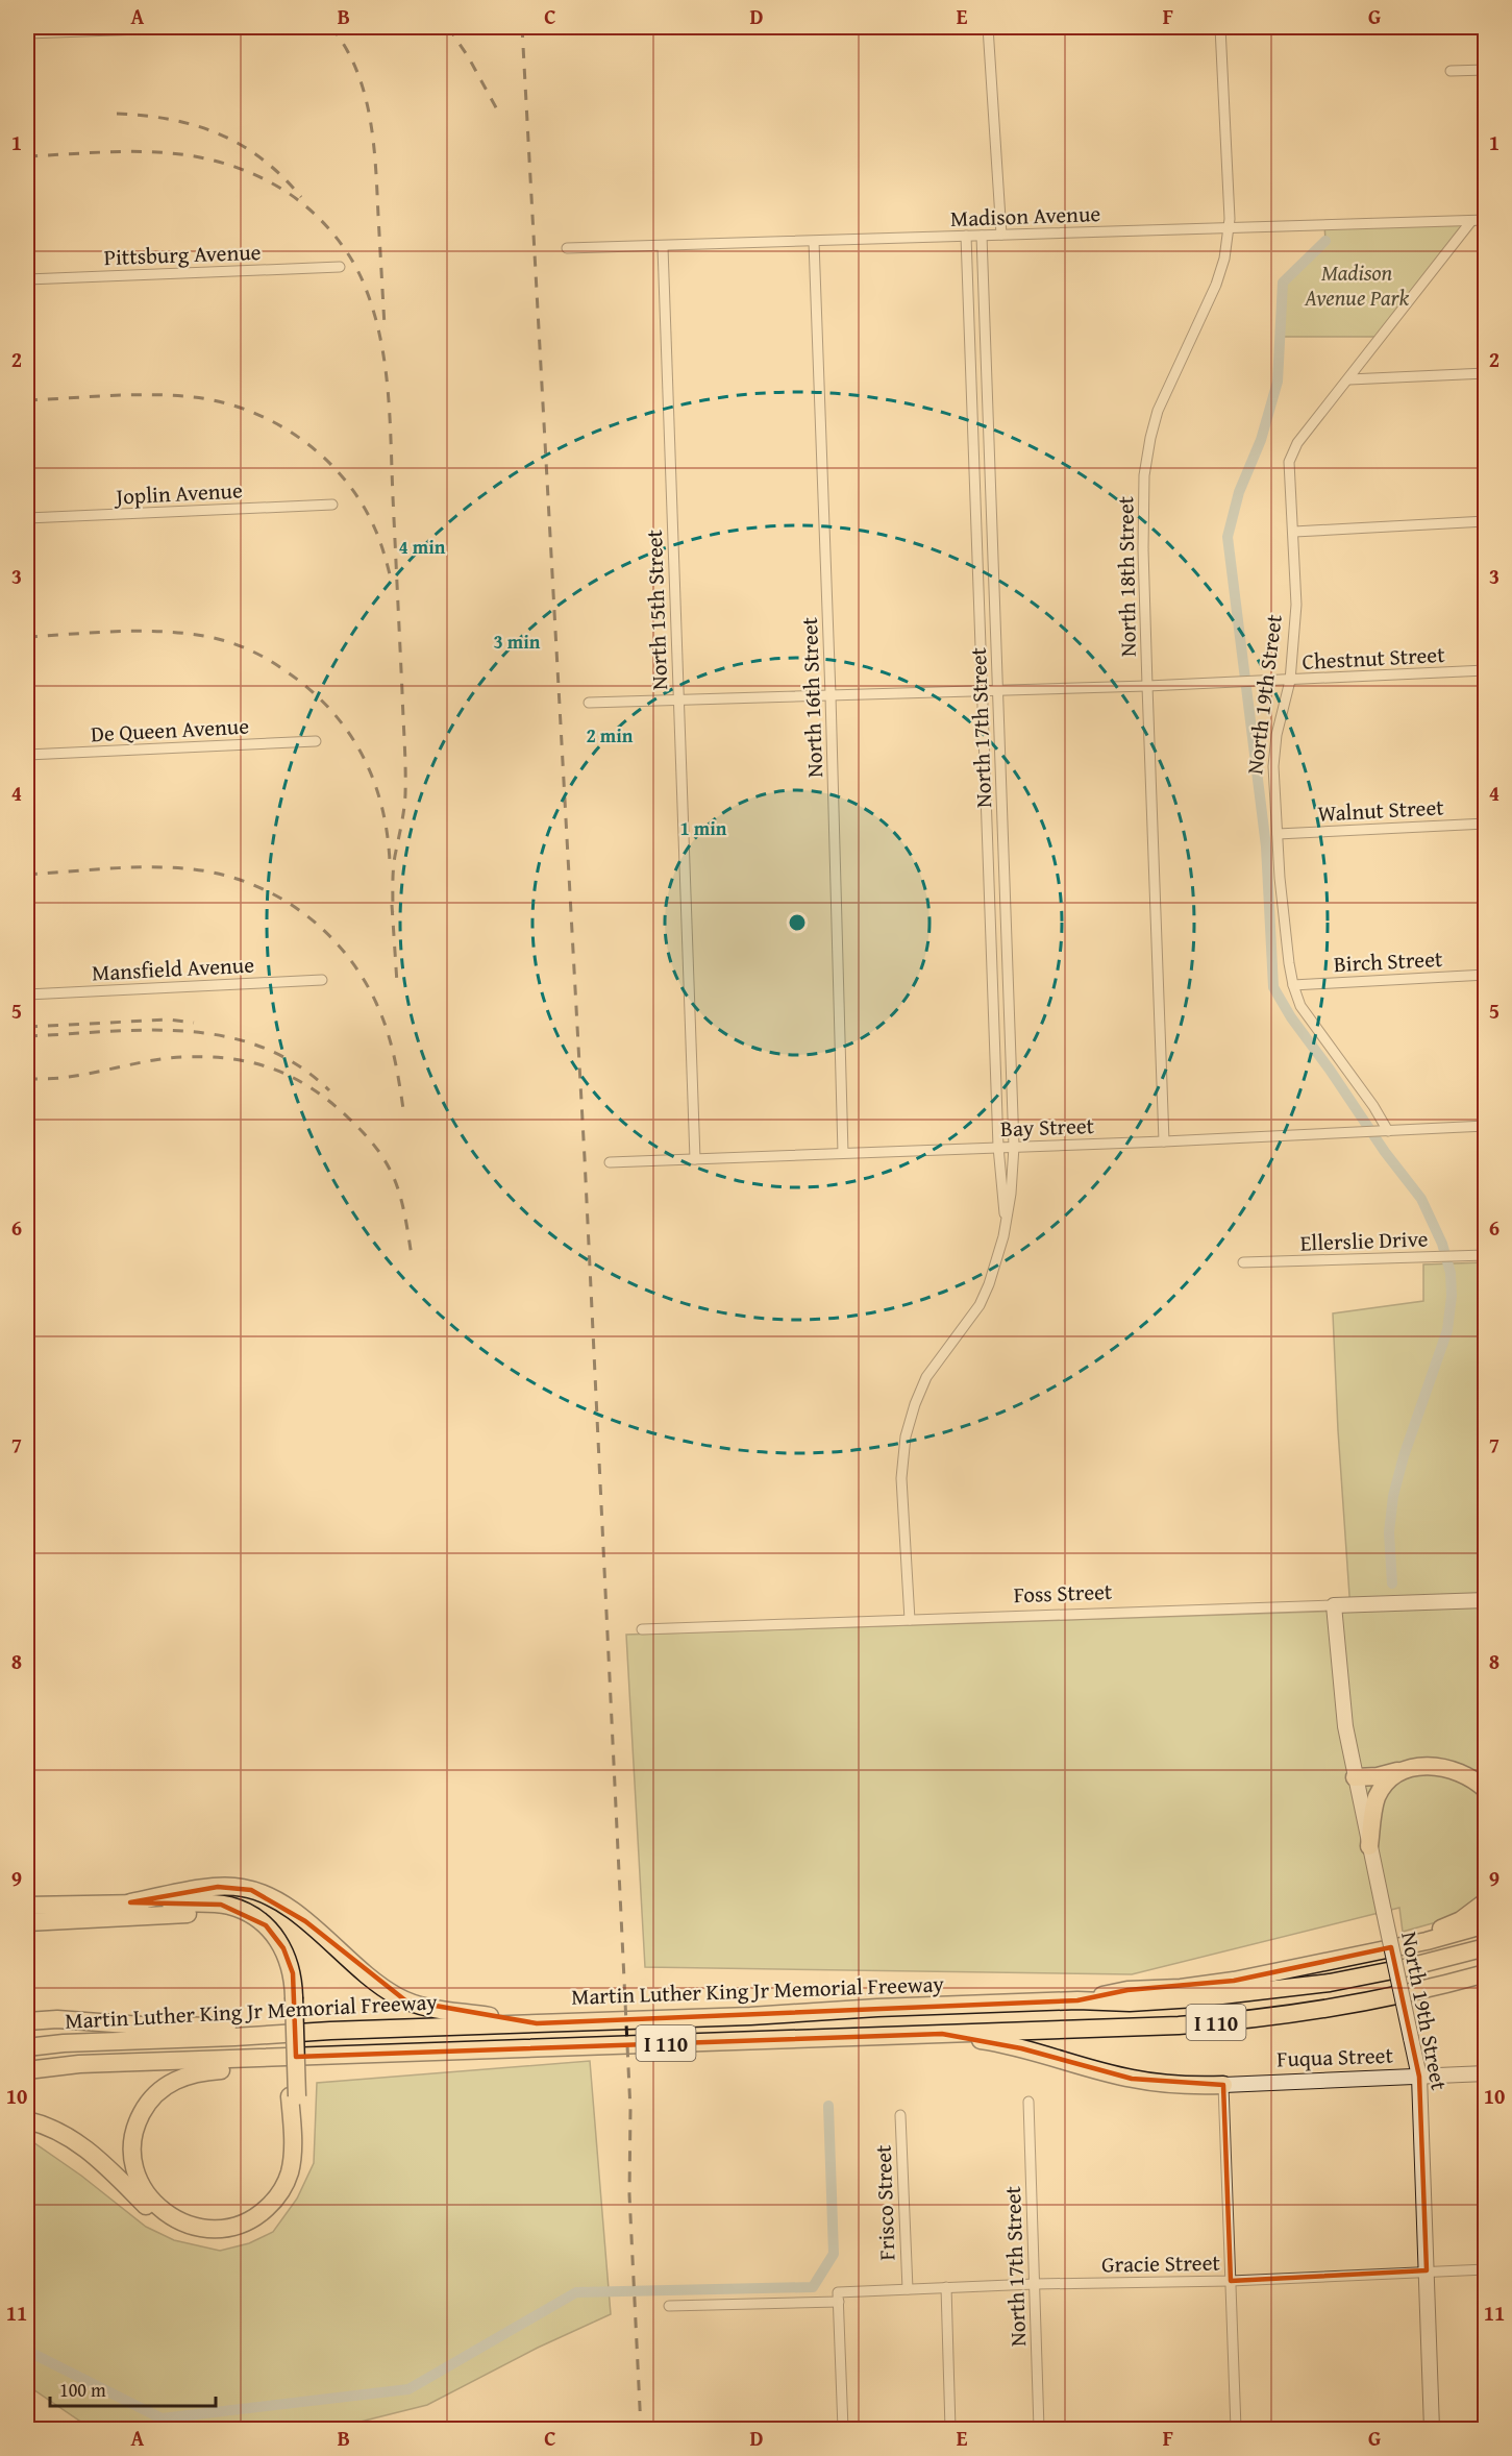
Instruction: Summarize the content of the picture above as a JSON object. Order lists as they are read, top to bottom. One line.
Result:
{"streets":{"highway":["Martin Luther King Jr Memorial Freeway","I 110"],"street":["Madison Avenue","Pittsburg Avenue","Joplin Avenue","North 18th Street","North 15th Street","Chestnut Street","North 19th Street","North 16th Street","North 17th Street","De Queen Avenue","Walnut Street","Birch Street","Mansfield Avenue","Bay Street","Ellerslie Drive","Foss Street","Fuqua Street","Frisco Street","Gracie Street"]},"crossings":[["Madison Avenue","North 18th Street"],["Madison Avenue","North 15th Street"],["Madison Avenue","North 19th Street"],["Madison Avenue","North 16th Street"],["Madison Avenue","North 17th Street"],["North 18th Street","Chestnut Street"],["North 18th Street","Bay Street"],["North 15th Street","Chestnut Street"],["North 15th Street","Bay Street"],["Chestnut Street","North 19th Street"],["Chestnut Street","North 16th Street"],["Chestnut Street","North 17th Street"],["North 19th Street","Walnut Street"],["North 19th Street","Birch Street"],["North 19th Street","Bay Street"],["North 19th Street","Foss Street"],["North 19th Street","Fuqua Street"],["North 19th Street","Gracie Street"],["North 16th Street","Bay Street"],["North 17th Street","Bay Street"],["North 17th Street","Foss Street"],["North 17th Street","Gracie Street"],["Frisco Street","Gracie Street"]],"parks":["Madison Avenue Park"],"scale_bar":"100 m","grid":{"columns":["A","B","C","D","E","F","G"],"rows":["1","2","3","4","5","6","7","8","9","10","11"]},"rings":["4 min","3 min","2 min","1 min"]}
